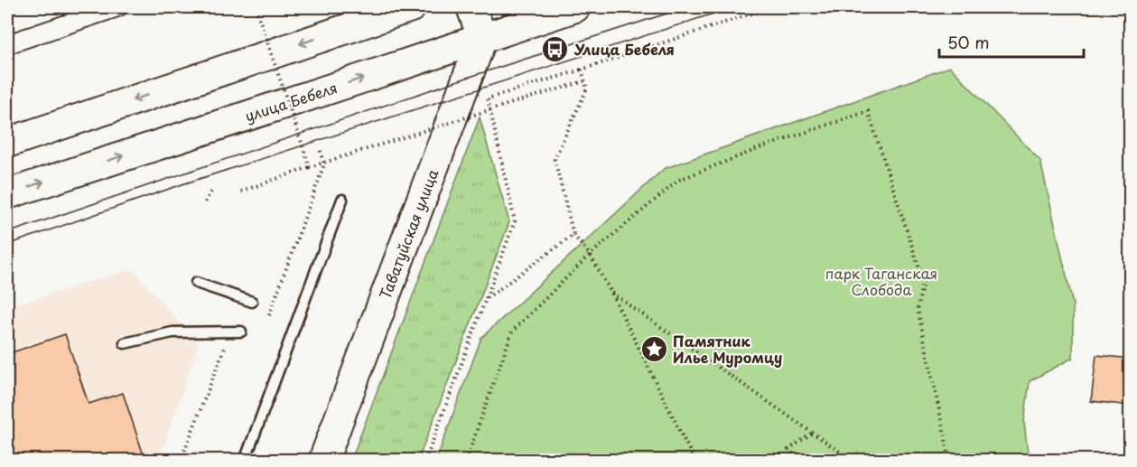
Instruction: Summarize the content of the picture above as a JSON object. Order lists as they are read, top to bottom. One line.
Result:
{"streets":{"main road":["улица Бебеля","Таватуйская улица"]},"crossings":[["улица Бебеля","Таватуйская улица"]],"parks":["парк Таганская Слобода"],"places":{"bus stop":["Улица Бебеля"],"place":["Памятник Илье Муромцу"]},"scale_bar":"50 m"}
